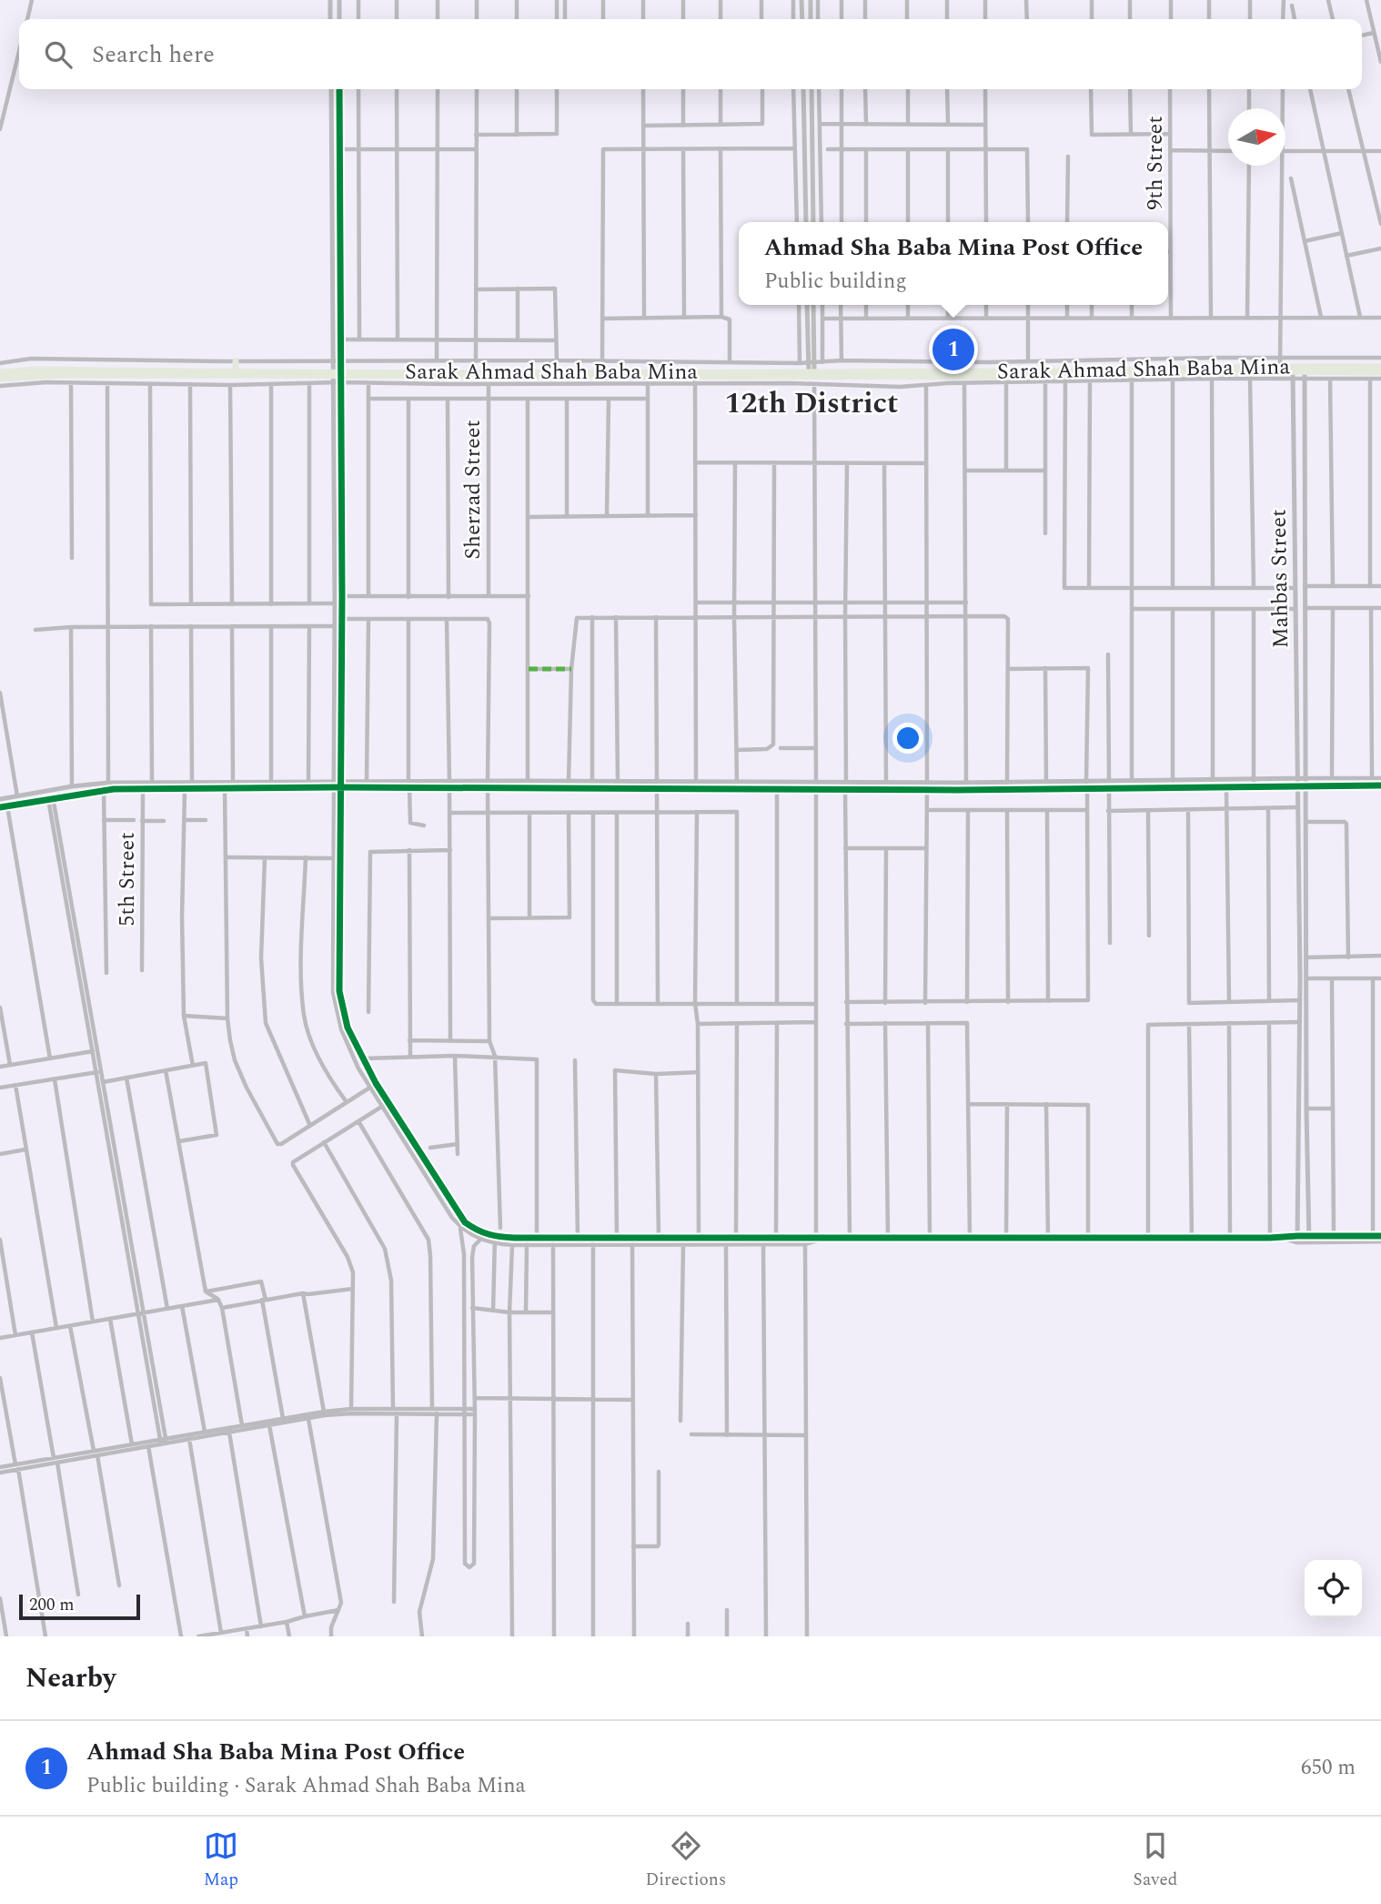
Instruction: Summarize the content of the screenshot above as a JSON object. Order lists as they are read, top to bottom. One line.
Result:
{"streets":{"highway":["Sarak Ahmad Shah Baba Mina"],"street":["9th Street","Sherzad Street","Mahbas Street","5th Street"]},"districts":["12th District"],"scale_bar":"200 m","north":"right","page":{"search":"Search here","popup":["Ahmad Sha Baba Mina Post Office","Public building"],"pins":"1","scale":"200 m","heading":"Nearby","list":[{"mark":"1","name":"Ahmad Sha Baba Mina Post Office","note":"Public building · Sarak Ahmad Shah Baba Mina","value":"650 m"}],"nav":["Map","Directions","Saved"]}}
